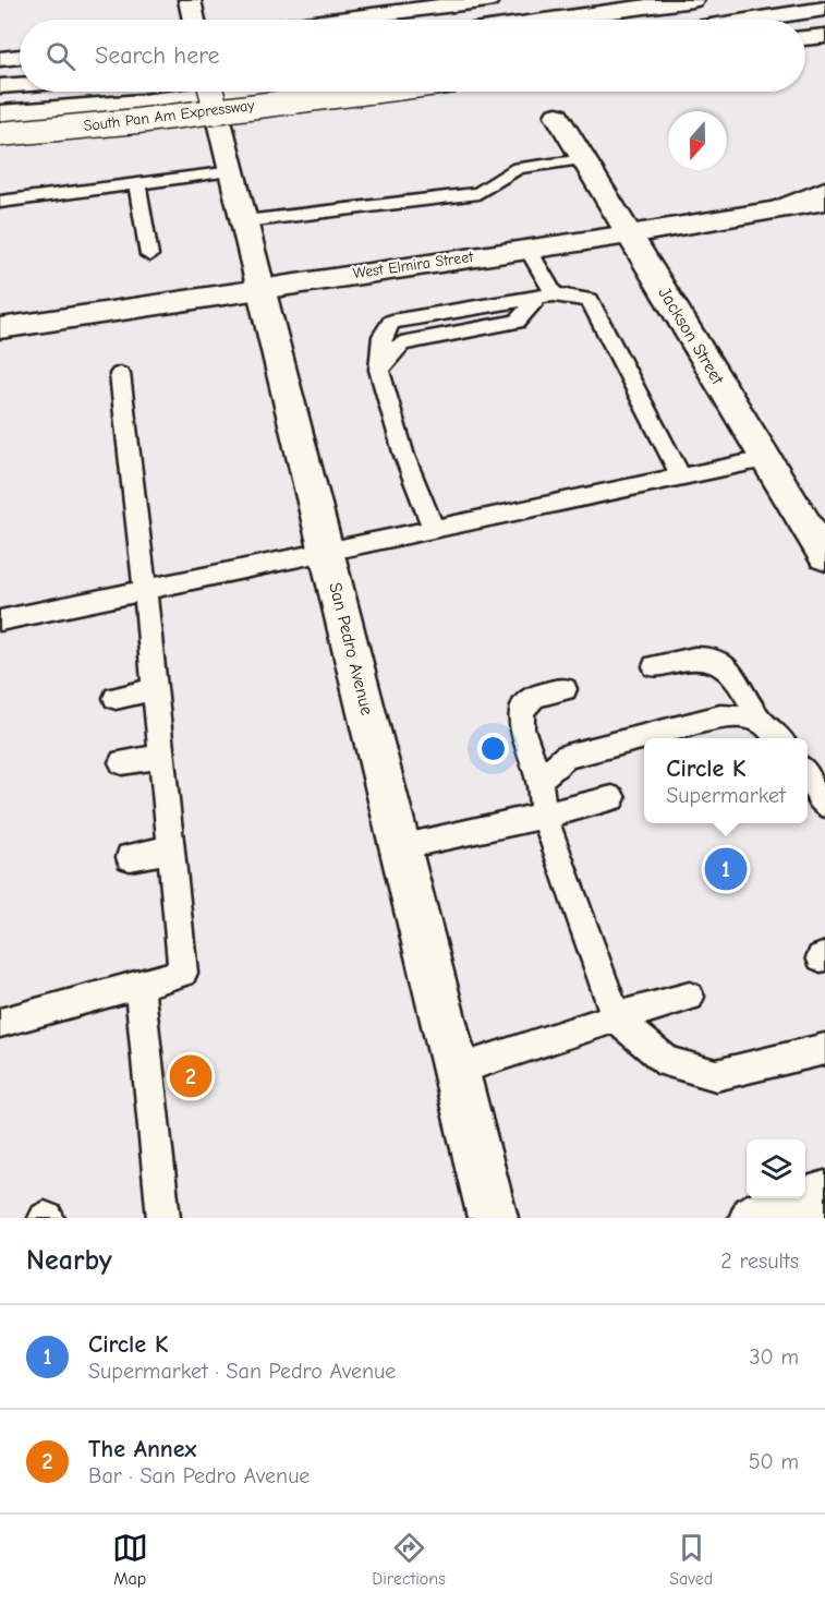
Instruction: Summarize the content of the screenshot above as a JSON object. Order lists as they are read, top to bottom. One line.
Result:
{"streets":{"main road":["South Pan Am Expressway","West Elmira Street","Jackson Street","San Pedro Avenue"]},"crossings":[["West Elmira Street","Jackson Street"],["West Elmira Street","San Pedro Avenue"]],"north":"bottom","page":{"search":"Search here","popup":["Circle K","Supermarket"],"pins":["1","2"],"heading":["Nearby","2 results"],"list":[{"mark":"1","name":"Circle K","note":"Supermarket · San Pedro Avenue","value":"30 m"},{"mark":"2","name":"The Annex","note":"Bar · San Pedro Avenue","value":"50 m"}],"nav":["Map","Directions","Saved"]}}
